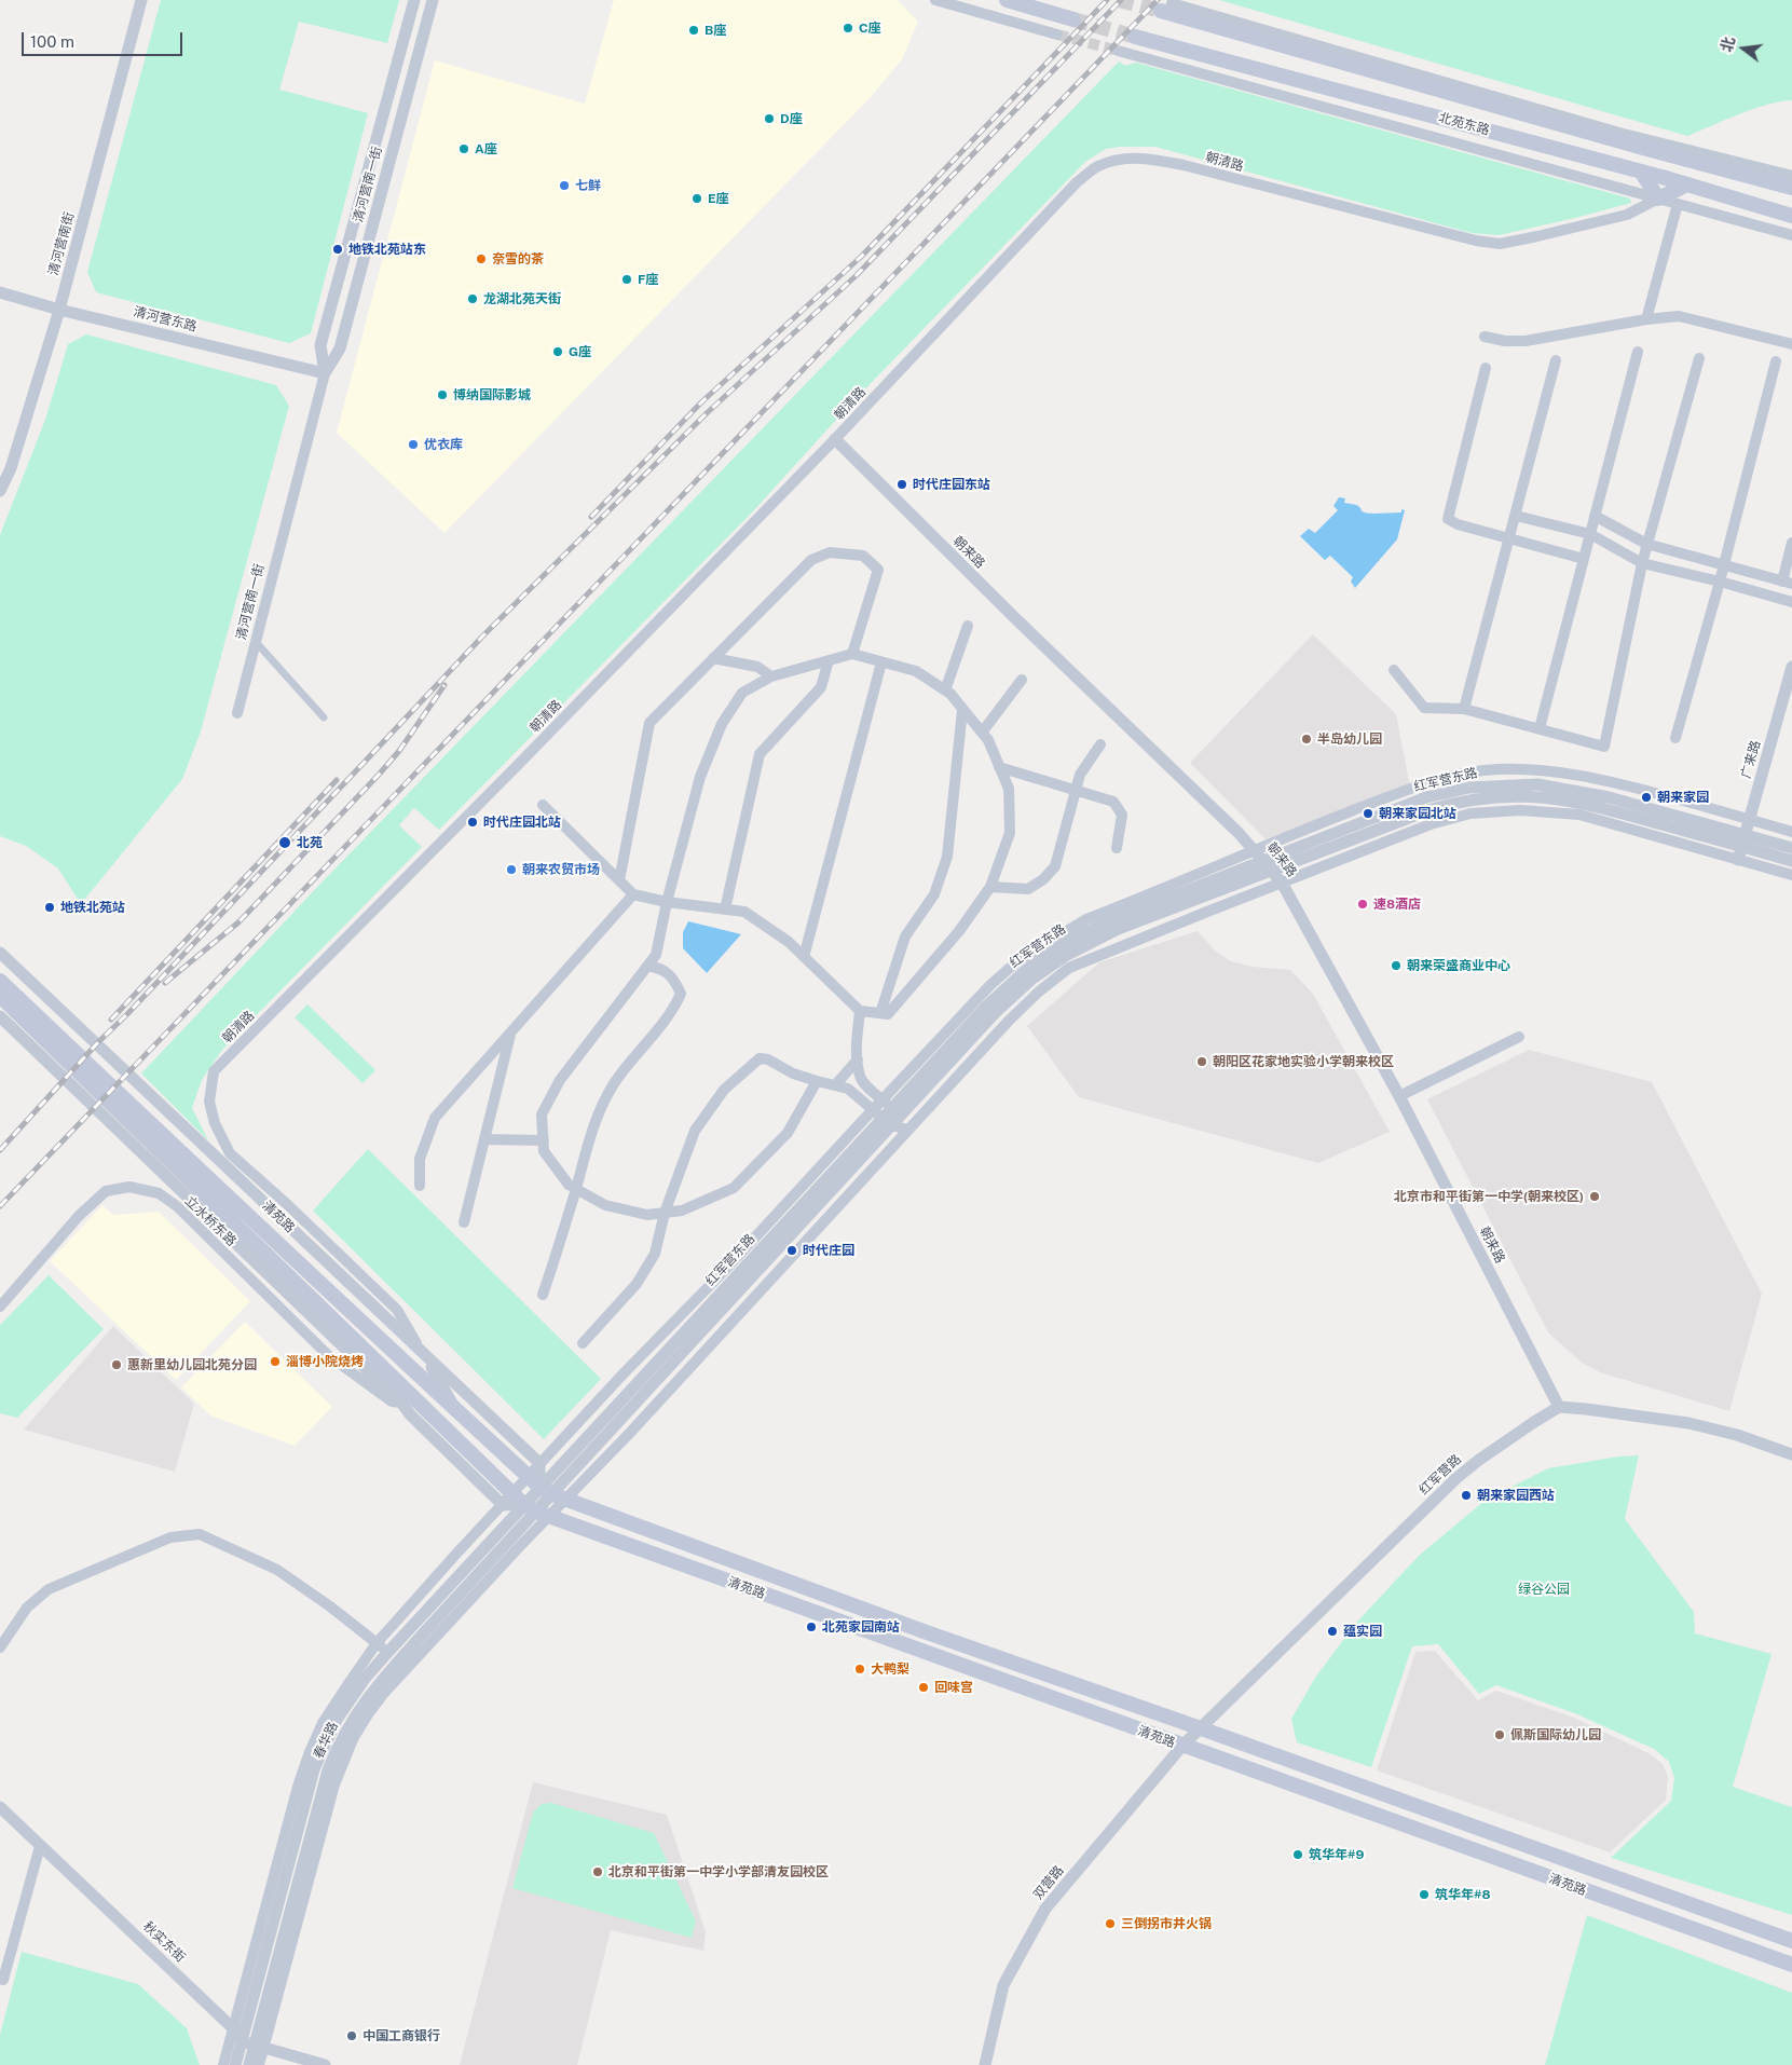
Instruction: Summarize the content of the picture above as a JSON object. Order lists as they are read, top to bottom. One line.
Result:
{"streets":{"main road":["北苑东路","清苑路"],"street":["朝清路","清河营南一街","清河营南街","清河营东路","朝来路","广来路","红军营东路","立水桥东路","红军营路","春华路","双营路","秋实东街"]},"crossings":[["朝清路","朝来路"],["朝清路","清苑路"],["清河营南一街","清河营东路"],["清河营南街","清河营东路"],["朝来路","红军营东路"],["朝来路","红军营路"],["广来路","红军营东路"],["红军营东路","清苑路"],["红军营东路","春华路"],["清苑路","红军营路"],["清苑路","春华路"],["清苑路","双营路"],["红军营路","双营路"],["春华路","秋实东街"]],"parks":["绿谷公园"],"places":["C座","B座","D座","A座","七鲜","E座","地铁北苑站东","奈雪的茶","F座","龙湖北苑天街","G座","博纳国际影城","优衣库","时代庄园东站","半岛幼儿园","朝来家园","朝来家园北站","时代庄园北站","北苑","朝来农贸市场","速8酒店","地铁北苑站","朝来荣盛商业中心","朝阳区花家地实验小学朝来校区","北京市和平街第一中学(朝来校区)","时代庄园","淄博小院烧烤","惠新里幼儿园北苑分园","朝来家园西站","北苑家园南站","蕴实园","大鸭梨","回味宫","佩斯国际幼儿园","筑华年#9","北京和平街第一中学小学部清友园校区","筑华年#8","三倒拐市井火锅","中国工商银行"],"scale_bar":"100 m","north":"left"}
